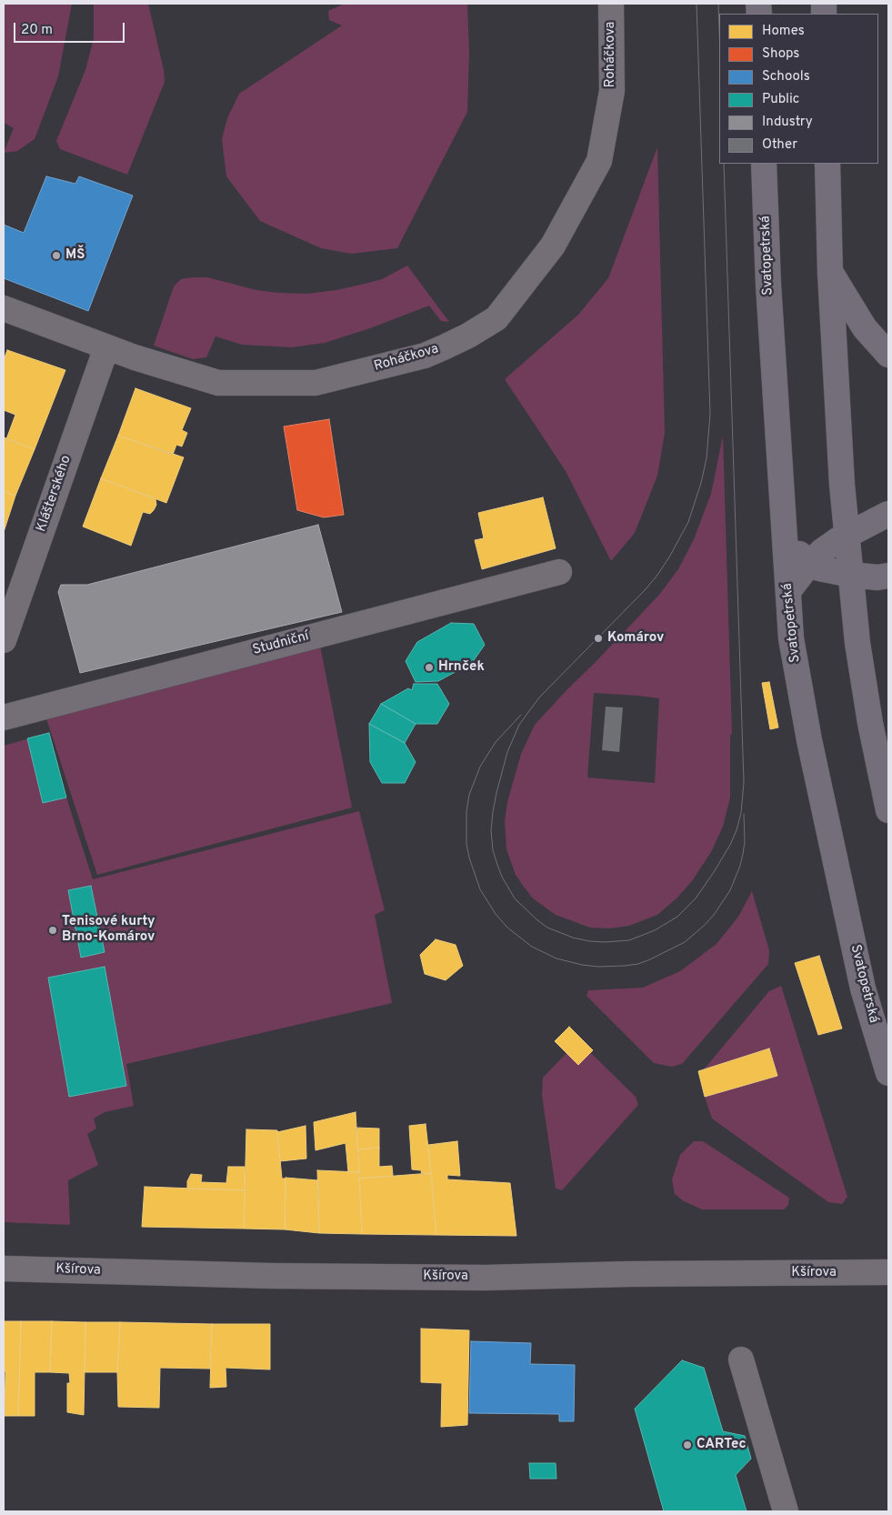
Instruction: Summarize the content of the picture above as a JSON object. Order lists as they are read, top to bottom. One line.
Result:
{"streets":{"main road":["Svatopetrská"],"street":["Roháčkova","Klášterského","Studniční","Kšírova"]},"crossings":[["Roháčkova","Klášterského"]],"places":["MŠ","Komárov","Hrnček","Tenisové kurty Brno-Komárov","CARTec"],"legend":["Homes","Shops","Schools","Public","Industry","Other"],"scale_bar":"20 m"}
